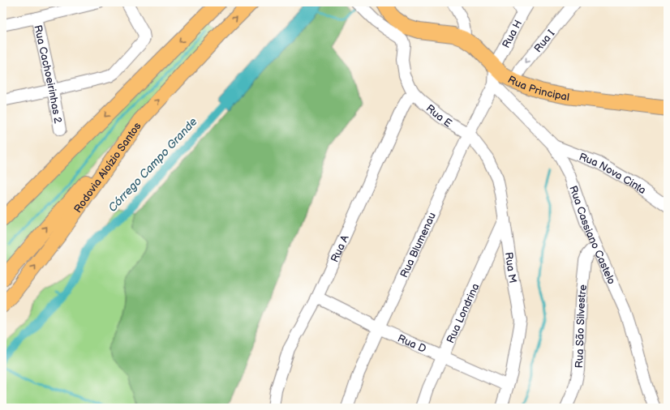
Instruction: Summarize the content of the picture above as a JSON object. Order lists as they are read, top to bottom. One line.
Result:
{"streets":{"main road":["Rua Principal","Rodovia Aloízio Santos"],"street":["Rua H","Rua I","Rua Cachoeirinhas 2","Rua E","Rua Nova Cinta","Rua Cassiano Castelo","Rua Blumenau","Rua A","Rua M","Rua Londrina","Rua São Silvestre","Rua D"]},"crossings":[["Rua H","Rua Principal"],["Rua I","Rua Principal"],["Rua E","Rua Blumenau"],["Rua E","Rua A"],["Rua E","Rua M"],["Rua Nova Cinta","Rua Cassiano Castelo"],["Rua Cassiano Castelo","Rua Blumenau"],["Rua Cassiano Castelo","Rua São Silvestre"],["Rua Blumenau","Rua M"],["Rua Blumenau","Rua D"],["Rua A","Rua D"],["Rua M","Rua Londrina"],["Rua M","Rua D"],["Rua Londrina","Rua D"]],"one_way":["Rua I"],"water":["Córrego Campo Grande"]}
